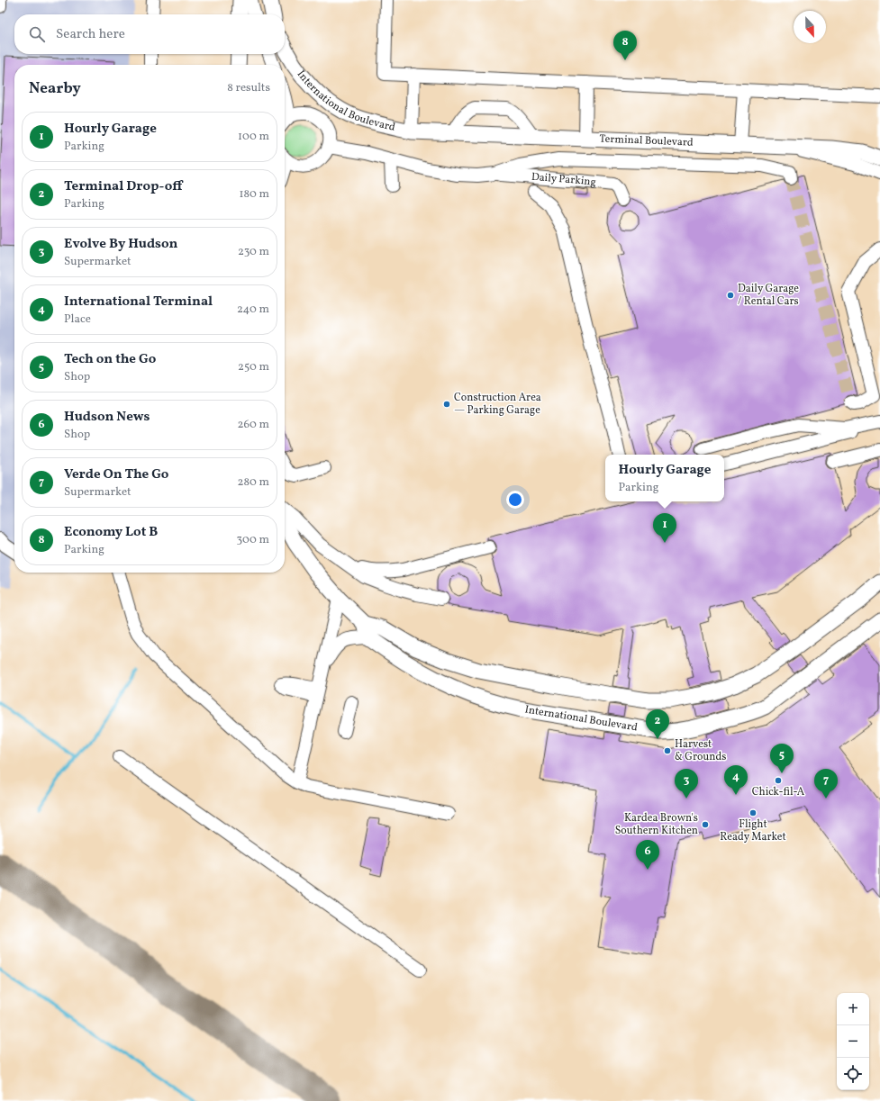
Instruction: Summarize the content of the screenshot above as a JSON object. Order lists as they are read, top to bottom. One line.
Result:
{"streets":{"main road":["International Boulevard","Terminal Boulevard"],"street":["Daily Parking"]},"crossings":[["International Boulevard","Terminal Boulevard"]],"places":["Daily Garage / Rental Cars","Construction Area — Parking Garage","Harvest & Grounds","Chick-fil-A","Flight Ready Market","Kardea Brown's Southern Kitchen"],"north":"bottom","page":{"search":"Search here","pins":["8","1","2","5","4","3","7","6"],"heading":["Nearby","8 results"],"list":[{"mark":"1","name":"Hourly Garage","note":"Parking","value":"100 m"},{"mark":"2","name":"Terminal Drop-off","note":"Parking","value":"180 m"},{"mark":"3","name":"Evolve By Hudson","note":"Supermarket","value":"230 m"},{"mark":"4","name":"International Terminal","note":"Place","value":"240 m"},{"mark":"5","name":"Tech on the Go","note":"Shop","value":"250 m"},{"mark":"6","name":"Hudson News","note":"Shop","value":"260 m"},{"mark":"7","name":"Verde On The Go","note":"Supermarket","value":"280 m"},{"mark":"8","name":"Economy Lot B","note":"Parking","value":"300 m"}],"popup":["Hourly Garage","Parking"],"map_buttons":["+","−"]}}
